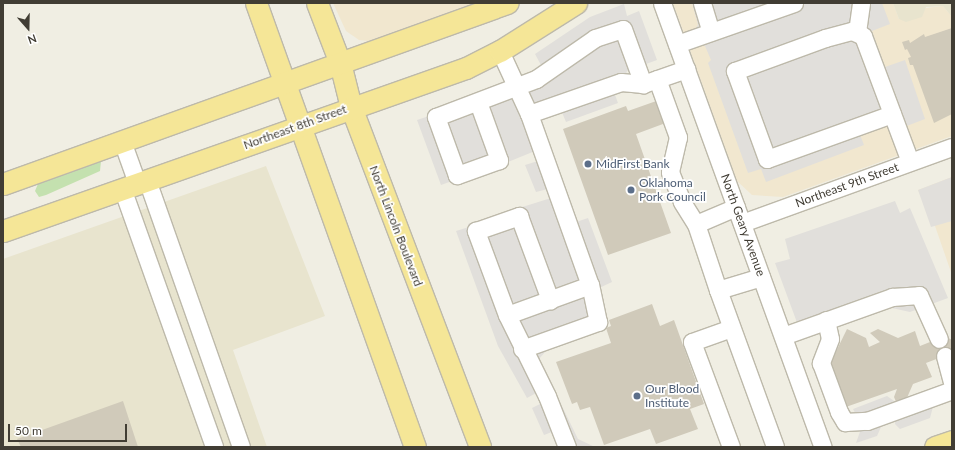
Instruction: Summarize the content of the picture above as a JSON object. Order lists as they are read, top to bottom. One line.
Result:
{"streets":{"main road":["Northeast 8th Street","North Lincoln Boulevard"],"street":["Northeast 9th Street","North Geary Avenue"]},"crossings":[["Northeast 8th Street","North Lincoln Boulevard"],["Northeast 9th Street","North Geary Avenue"]],"places":["MidFirst Bank","Oklahoma Pork Council","Our Blood Institute"],"scale_bar":"50 m","north":"bottom"}
